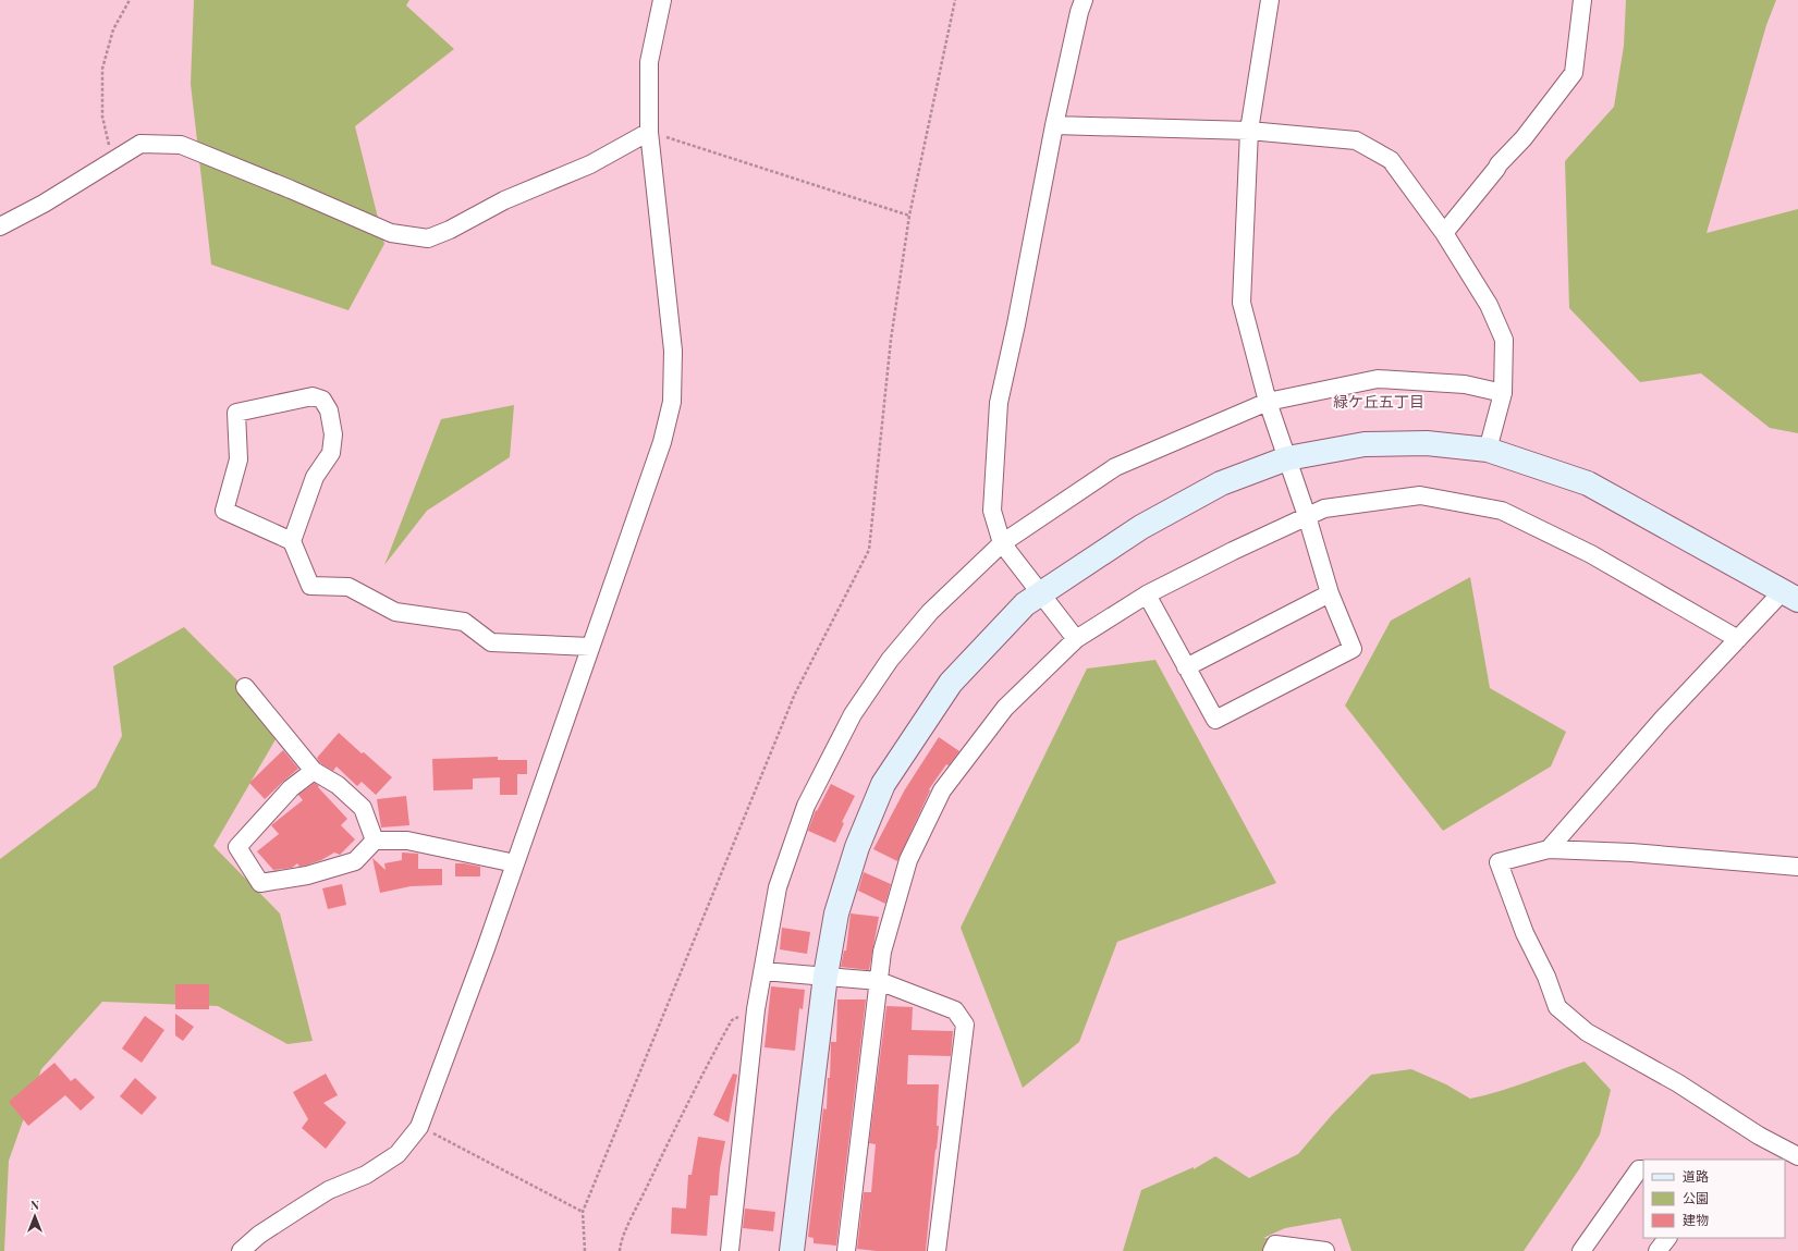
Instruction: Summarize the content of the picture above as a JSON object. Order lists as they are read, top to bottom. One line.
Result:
{"districts":["緑ケ丘五丁目"],"legend":["道路","公園","建物"],"north":"top"}
